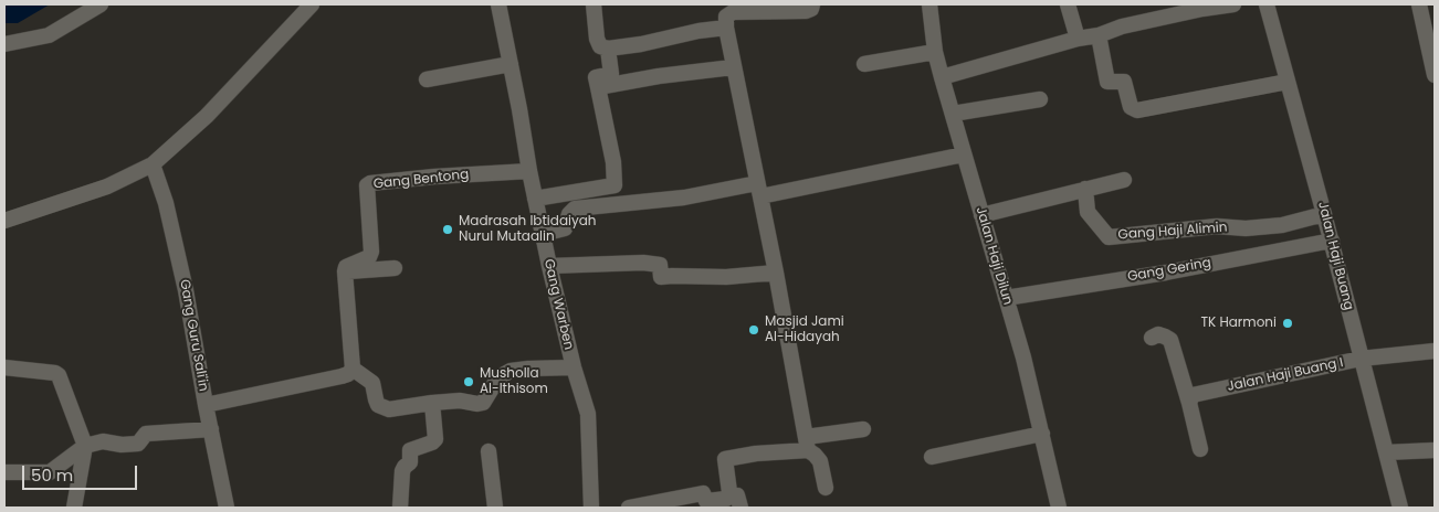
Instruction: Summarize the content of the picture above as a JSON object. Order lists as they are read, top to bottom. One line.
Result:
{"streets":{"street":["Gang Bentong","Gang Haji Alimin","Jalan Haji Dilun","Jalan Haji Buang","Gang Gering","Gang Warben","Gang Guru Sali'in","Jalan Haji Buang I"]},"crossings":[["Gang Bentong","Gang Warben"],["Gang Haji Alimin","Jalan Haji Buang"],["Jalan Haji Dilun","Gang Gering"],["Jalan Haji Buang","Gang Gering"],["Jalan Haji Buang","Jalan Haji Buang I"]],"places":["Madrasah Ibtidaiyah Nurul Mutaalin","TK Harmoni","Masjid Jami Al-Hidayah","Musholla Al-Ithisom"],"scale_bar":"50 m"}
